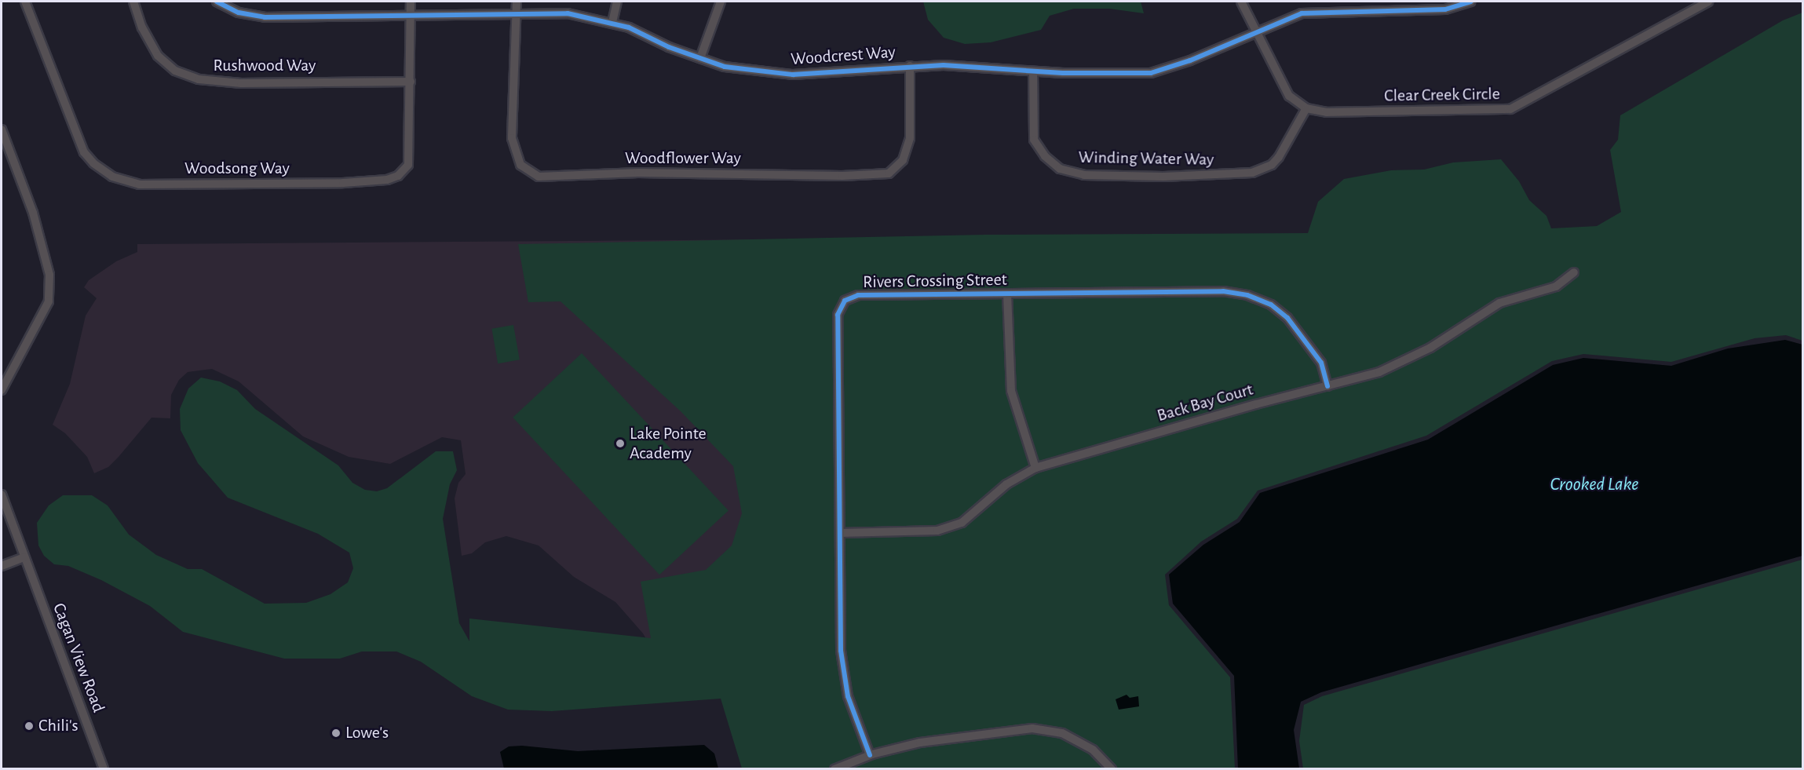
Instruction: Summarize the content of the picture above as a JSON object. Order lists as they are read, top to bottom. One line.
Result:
{"streets":{"street":["Woodcrest Way","Rushwood Way","Clear Creek Circle","Woodflower Way","Winding Water Way","Woodsong Way","Rivers Crossing Street","Back Bay Court","Cagan View Road"]},"crossings":[["Woodcrest Way","Woodflower Way"],["Woodcrest Way","Winding Water Way"],["Woodcrest Way","Woodsong Way"],["Rushwood Way","Woodsong Way"],["Clear Creek Circle","Winding Water Way"],["Rivers Crossing Street","Back Bay Court"]],"water":["Crooked Lake"],"places":["Lake Pointe Academy","Chili's","Lowe's"]}
